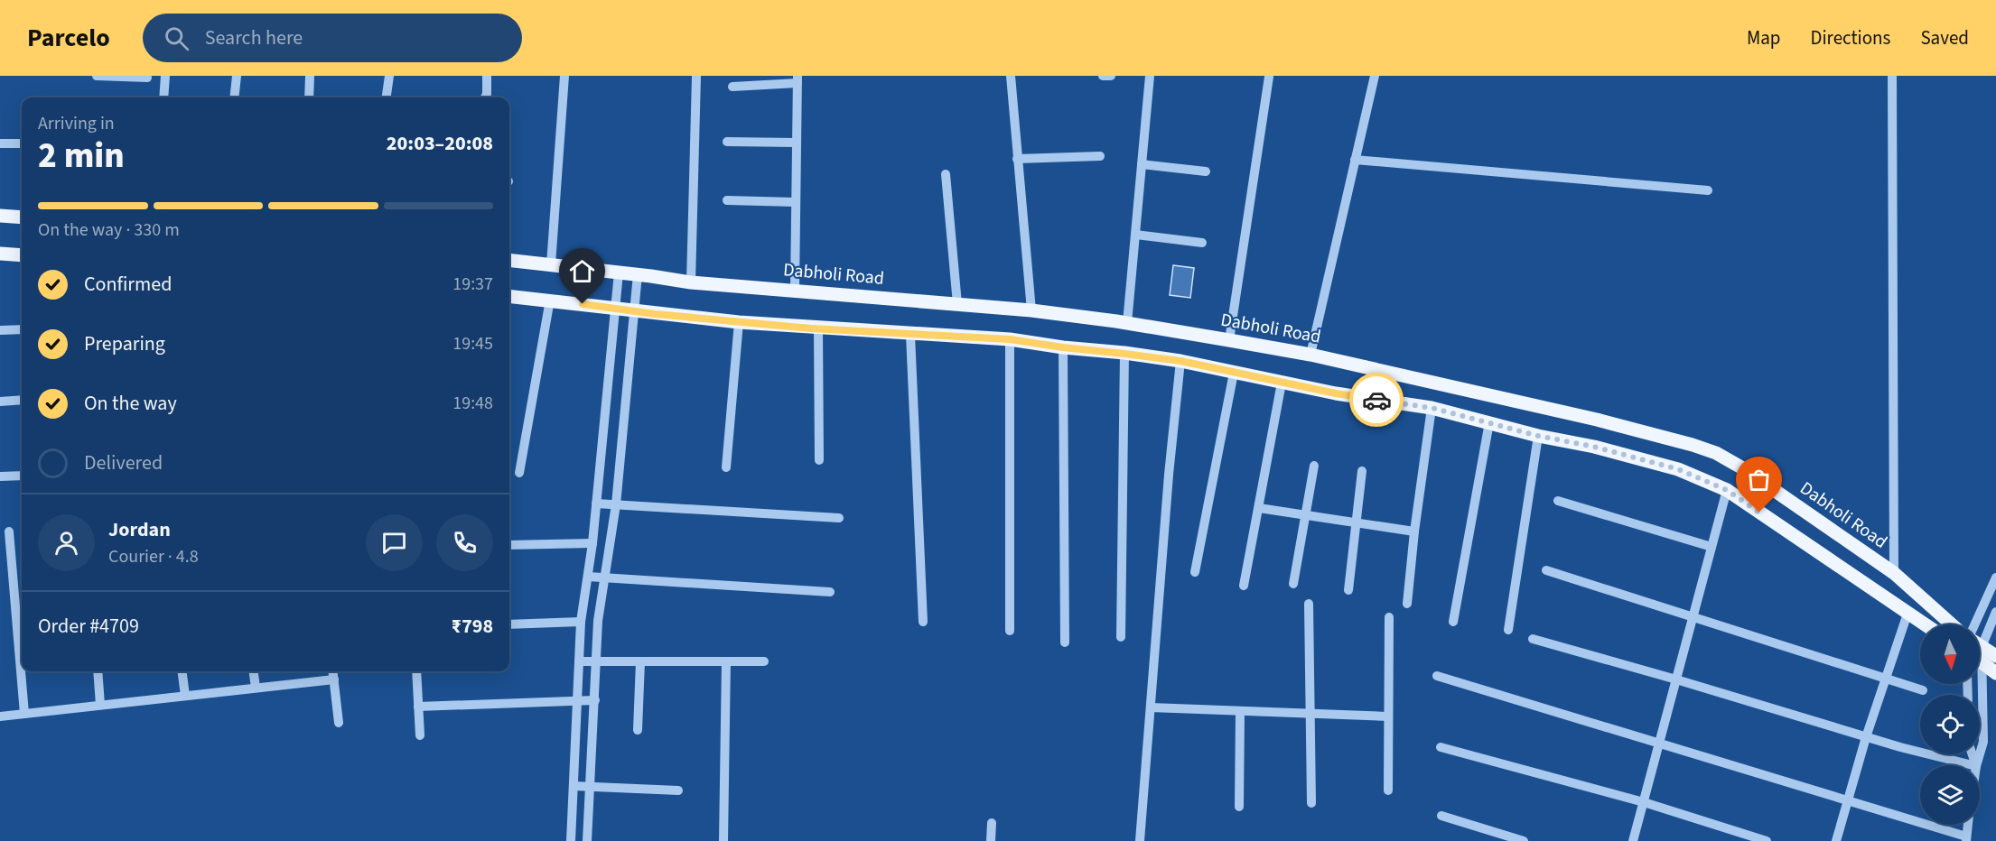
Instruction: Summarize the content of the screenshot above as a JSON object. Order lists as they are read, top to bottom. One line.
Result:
{"streets":{"main road":["Dabholi Road"]},"north":"bottom","page":{"header":"Parcelo","search":"Search here","nav":["Map","Directions","Saved"],"heading":["2 min","Arriving in","20:03–20:08"],"panel":["Jordan","Courier · 4.8","Order #4709","₹798"],"bar":"On the way · 330 m","list":[["Confirmed","19:37"],["Preparing","19:45"],["On the way","19:48"],"Delivered"]}}
